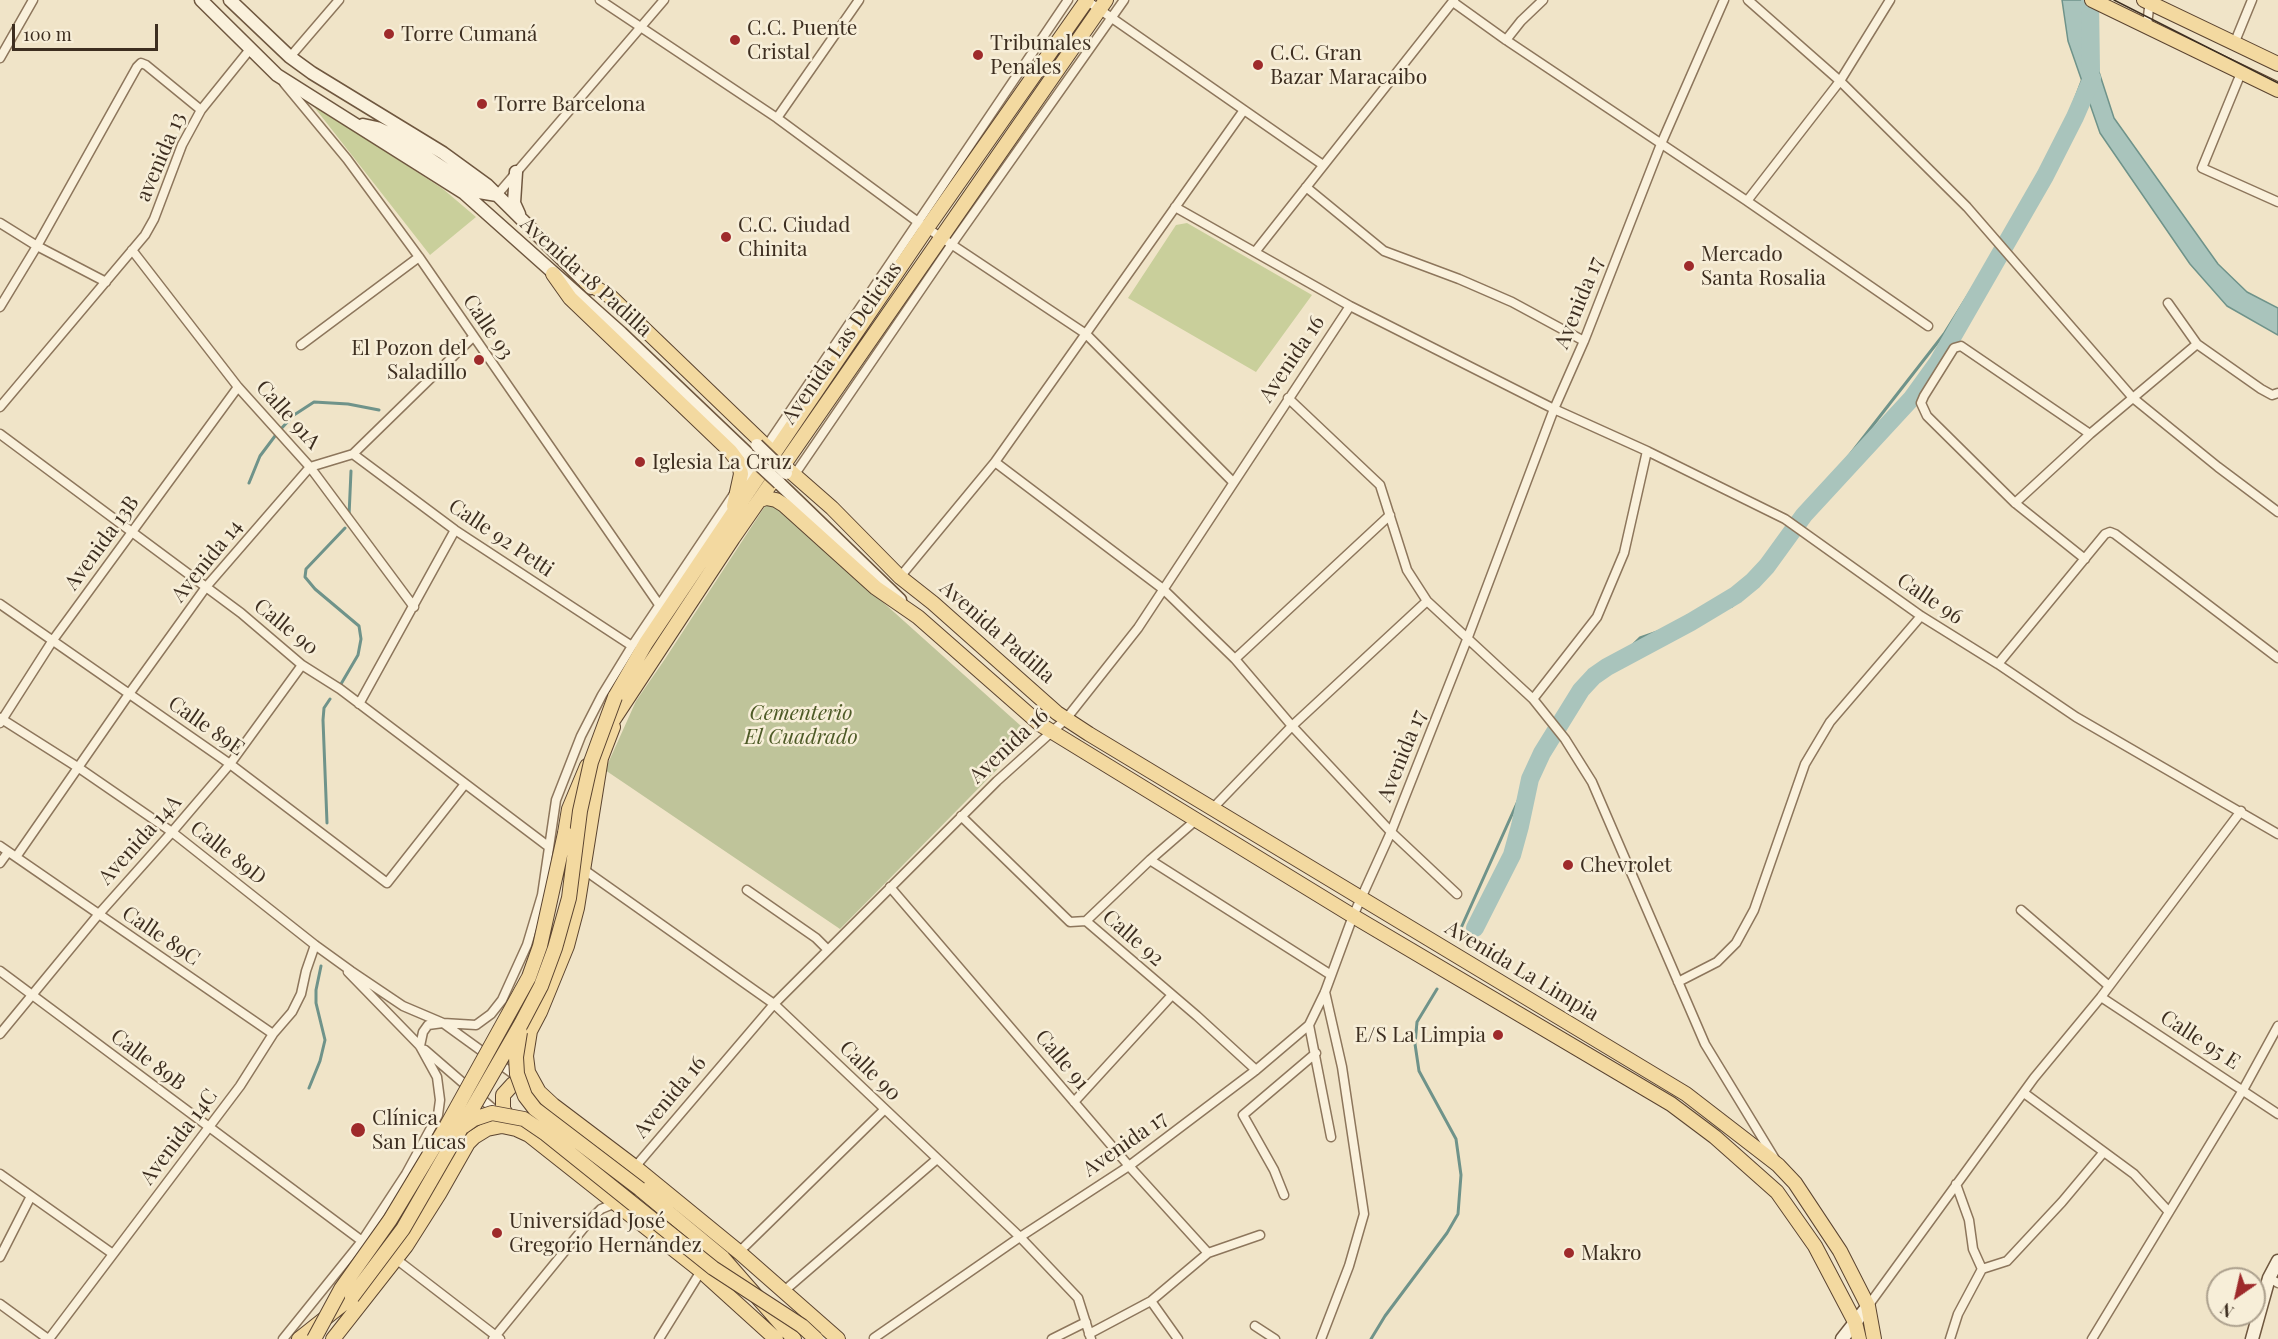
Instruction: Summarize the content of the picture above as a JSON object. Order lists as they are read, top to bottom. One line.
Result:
{"streets":{"main road":["Avenida Las Delicias","Avenida Padilla","Avenida La Limpia"],"street":["avenida 13","Avenida 18 Padilla","Avenida 17","Calle 93","Avenida 16","Calle 91A","Calle 92 Petti","Avenida 13B","Avenida 14","Calle 96","Calle 90","Calle 89E","Avenida 14A","Calle 89D","Calle 89C","Calle 92","Calle 95 E","Calle 89B","Calle 91","Avenida 14C"]},"crossings":[["avenida 13","Avenida 18 Padilla"],["avenida 13","Calle 91A"],["Avenida 18 Padilla","Calle 93"],["Avenida 18 Padilla","Avenida Padilla"],["Avenida 17","Calle 96"],["Avenida 17","Calle 90"],["Avenida 17","Calle 92"],["Avenida 17","Avenida La Limpia"],["Avenida 17","Calle 91"],["Avenida Las Delicias","Avenida Padilla"],["Avenida 16","Calle 96"],["Avenida 16","Calle 90"],["Avenida 16","Avenida Padilla"],["Avenida 16","Calle 92"],["Avenida 16","Avenida La Limpia"],["Avenida 16","Calle 91"],["Calle 91A","Avenida 13B"],["Calle 91A","Avenida 14"],["Avenida 13B","Calle 90"],["Avenida 13B","Calle 89E"],["Avenida 13B","Calle 89D"],["Avenida 14","Calle 90"],["Avenida 14","Calle 89E"],["Avenida 14","Calle 89D"],["Avenida 14","Calle 89C"],["Calle 90","Calle 89E"],["Calle 90","Avenida 14A"],["Avenida Padilla","Avenida La Limpia"],["Calle 89E","Avenida 14A"],["Avenida 14A","Calle 89D"],["Avenida 14A","Calle 89C"],["Avenida 14A","Calle 89B"],["Calle 89D","Avenida 14C"],["Calle 89C","Avenida 14C"],["Calle 89B","Avenida 14C"]],"parks":["Cementerio El Cuadrado"],"places":["Torre Cumaná","C.C. Puente Cristal","Tribunales Penales","C.C. Gran Bazar Maracaibo","Torre Barcelona","C.C. Ciudad Chinita","Mercado Santa Rosalia","El Pozon del Saladillo","Iglesia La Cruz","Chevrolet","E/S La Limpia","Clínica San Lucas","Universidad José Gregorio Hernández","Makro"],"scale_bar":"100 m","north":"bottom left"}
